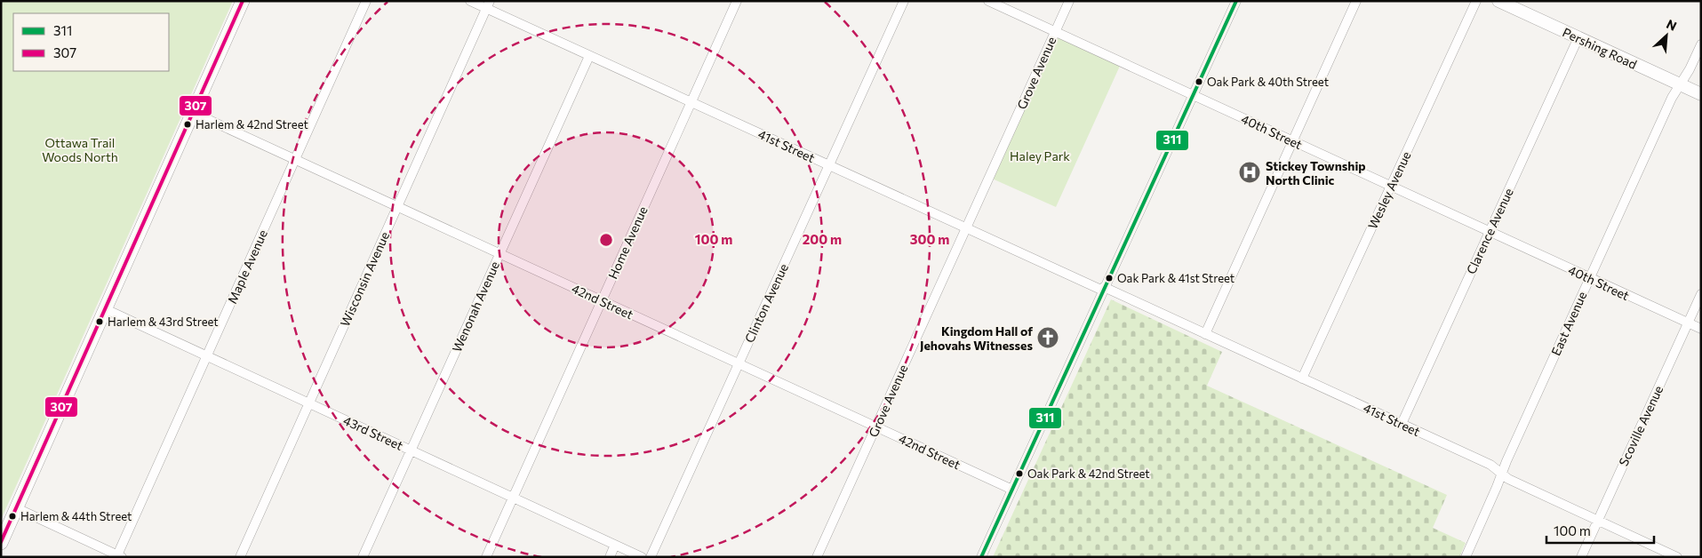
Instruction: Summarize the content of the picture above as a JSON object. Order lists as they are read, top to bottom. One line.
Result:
{"streets":{"main road":["Pershing Road"],"street":["Grove Avenue","40th Street","41st Street","Wesley Avenue","Clarence Avenue","Home Avenue","Maple Avenue","Wisconsin Avenue","42nd Street","Clinton Avenue","Wenonah Avenue","East Avenue","Scoville Avenue","43rd Street"]},"crossings":[["Pershing Road","Clarence Avenue"],["Pershing Road","East Avenue"],["Grove Avenue","40th Street"],["Grove Avenue","41st Street"],["Grove Avenue","42nd Street"],["40th Street","Wesley Avenue"],["40th Street","Clarence Avenue"],["40th Street","East Avenue"],["40th Street","Scoville Avenue"],["41st Street","Wesley Avenue"],["41st Street","Clarence Avenue"],["41st Street","Home Avenue"],["41st Street","Wisconsin Avenue"],["41st Street","Clinton Avenue"],["41st Street","Wenonah Avenue"],["41st Street","East Avenue"],["41st Street","Scoville Avenue"],["Home Avenue","42nd Street"],["Home Avenue","43rd Street"],["Maple Avenue","42nd Street"],["Maple Avenue","43rd Street"],["Wisconsin Avenue","42nd Street"],["Wisconsin Avenue","43rd Street"],["42nd Street","Clinton Avenue"],["42nd Street","Wenonah Avenue"],["Wenonah Avenue","43rd Street"]],"parks":["Ottawa Trail Woods North","Haley Park"],"places":{"other":["Oak Park & 40th Street","Harlem & 42nd Street","Oak Park & 41st Street","Harlem & 43rd Street","Oak Park & 42nd Street","Harlem & 44th Street"],"hospital":["Stickey Township North Clinic"],"church":["Kingdom Hall of Jehovahs Witnesses"]},"lines":["transit line 311","transit line 307"],"legend":["311","307"],"scale_bar":"100 m","north":"top right","rings":["100 m","200 m","300 m"]}
